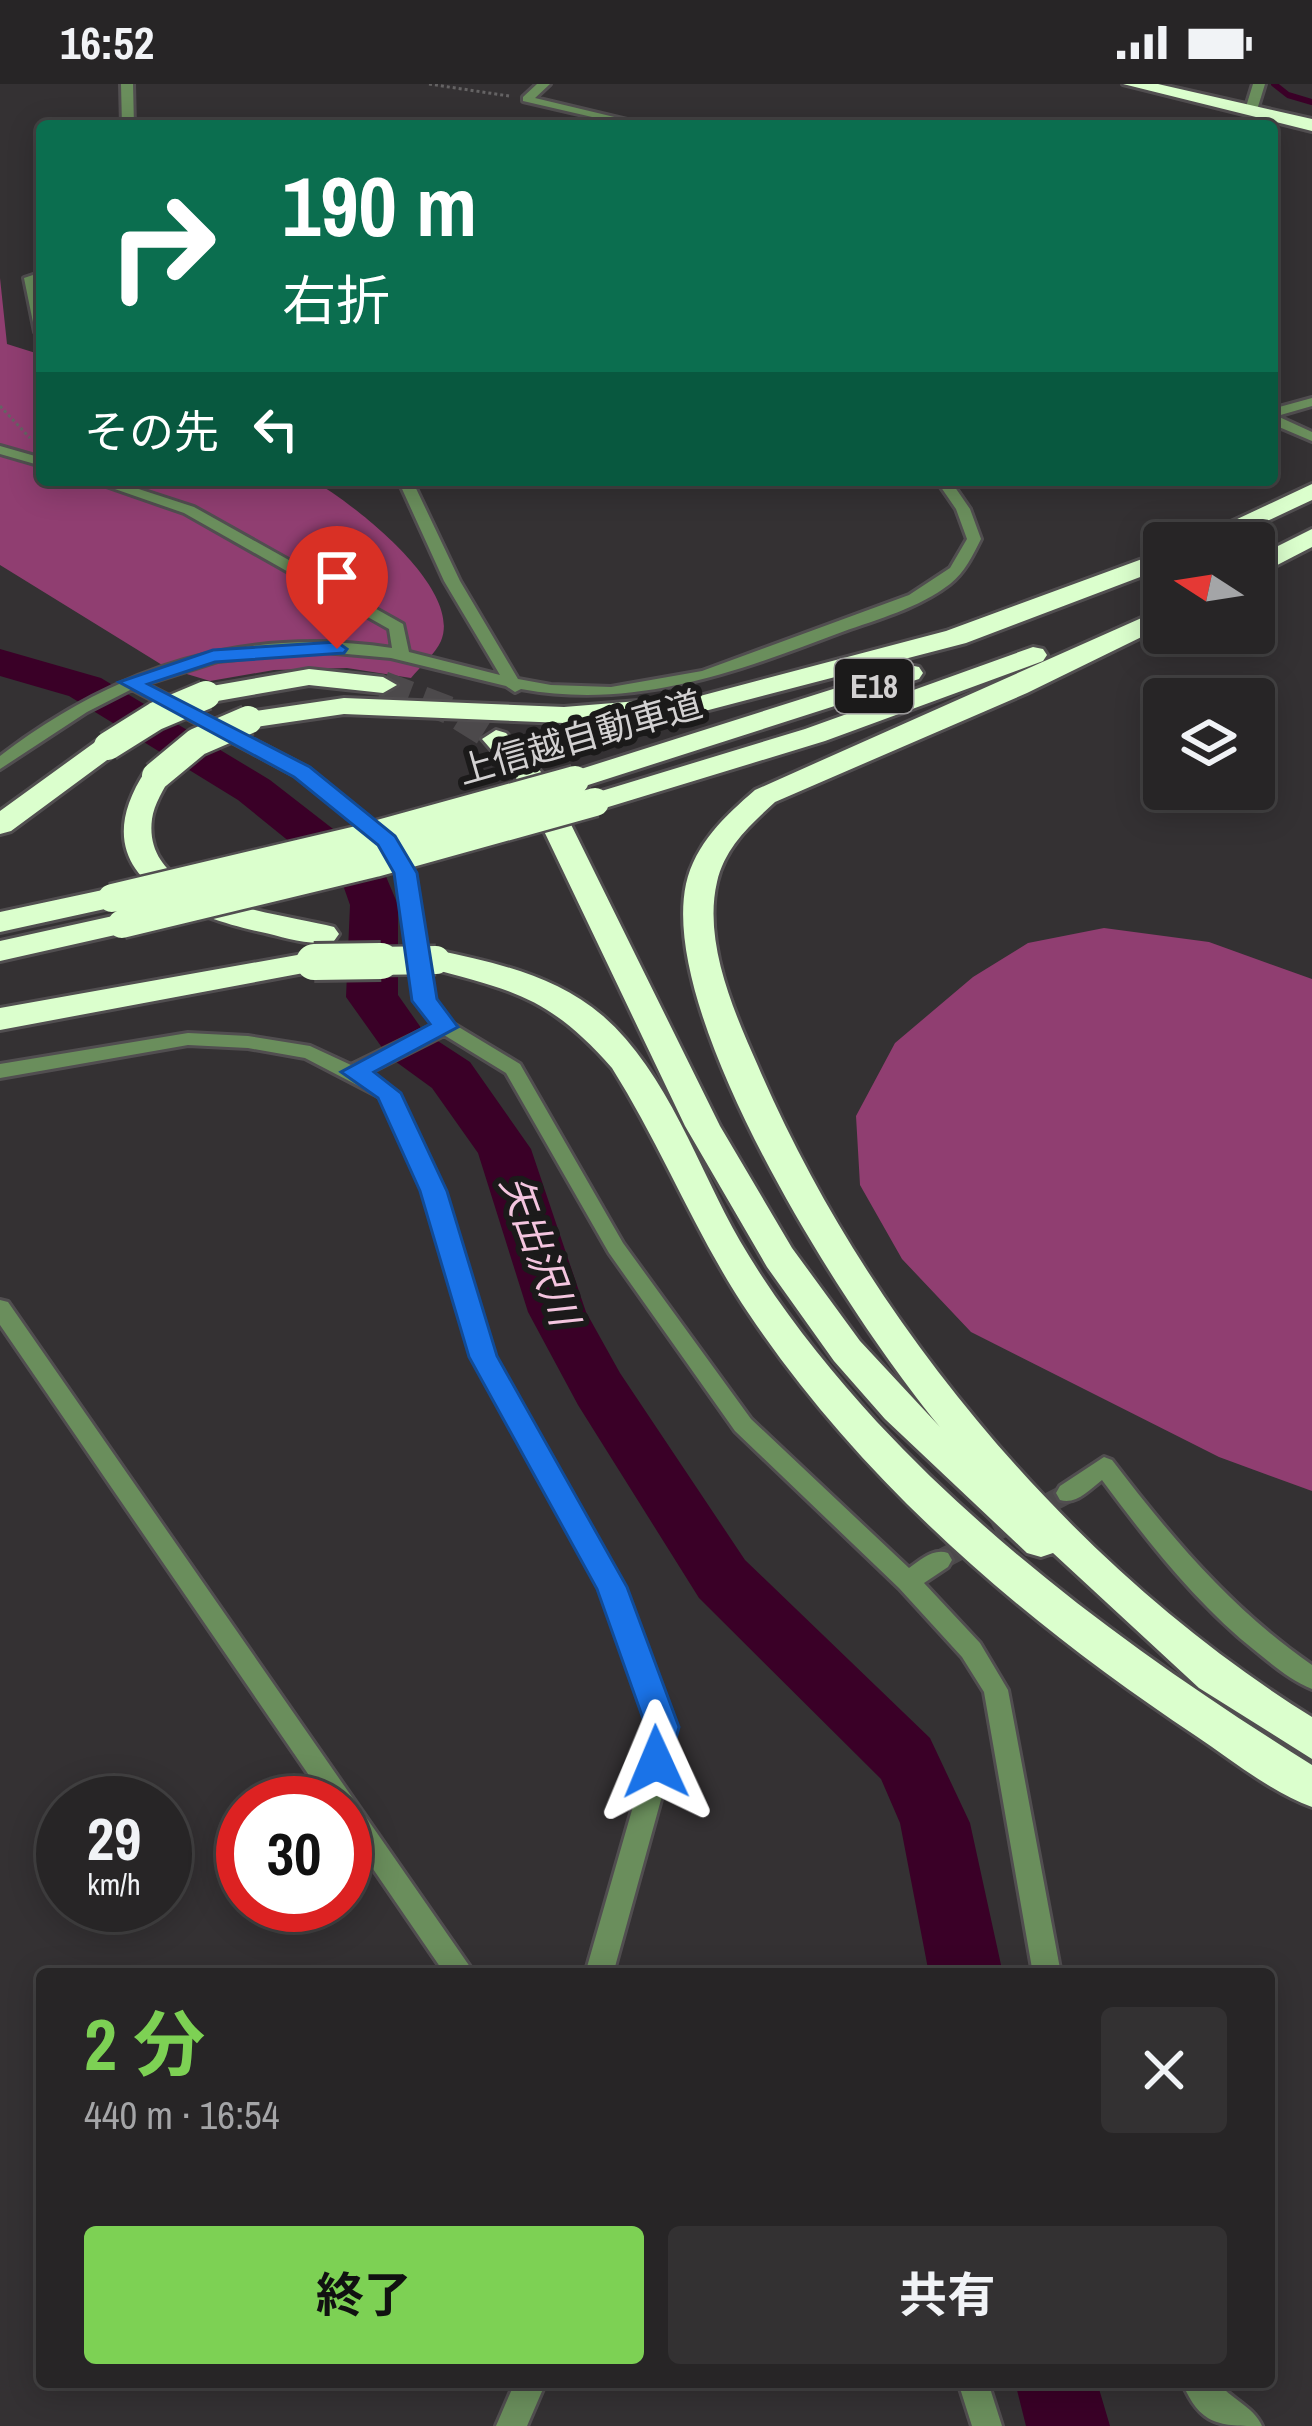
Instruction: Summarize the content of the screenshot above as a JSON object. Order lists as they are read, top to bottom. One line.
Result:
{"streets":{"highway":["E18","上信越自動車道"]},"water":["矢出沢川"],"north":"left","page":{"status":"16:52","turn":["190 m","右折"],"then":"その先","speed":"29 km/h","limit":"30","heading":["2 分","440 m · 16:54"],"buttons":["終了","共有"]}}
